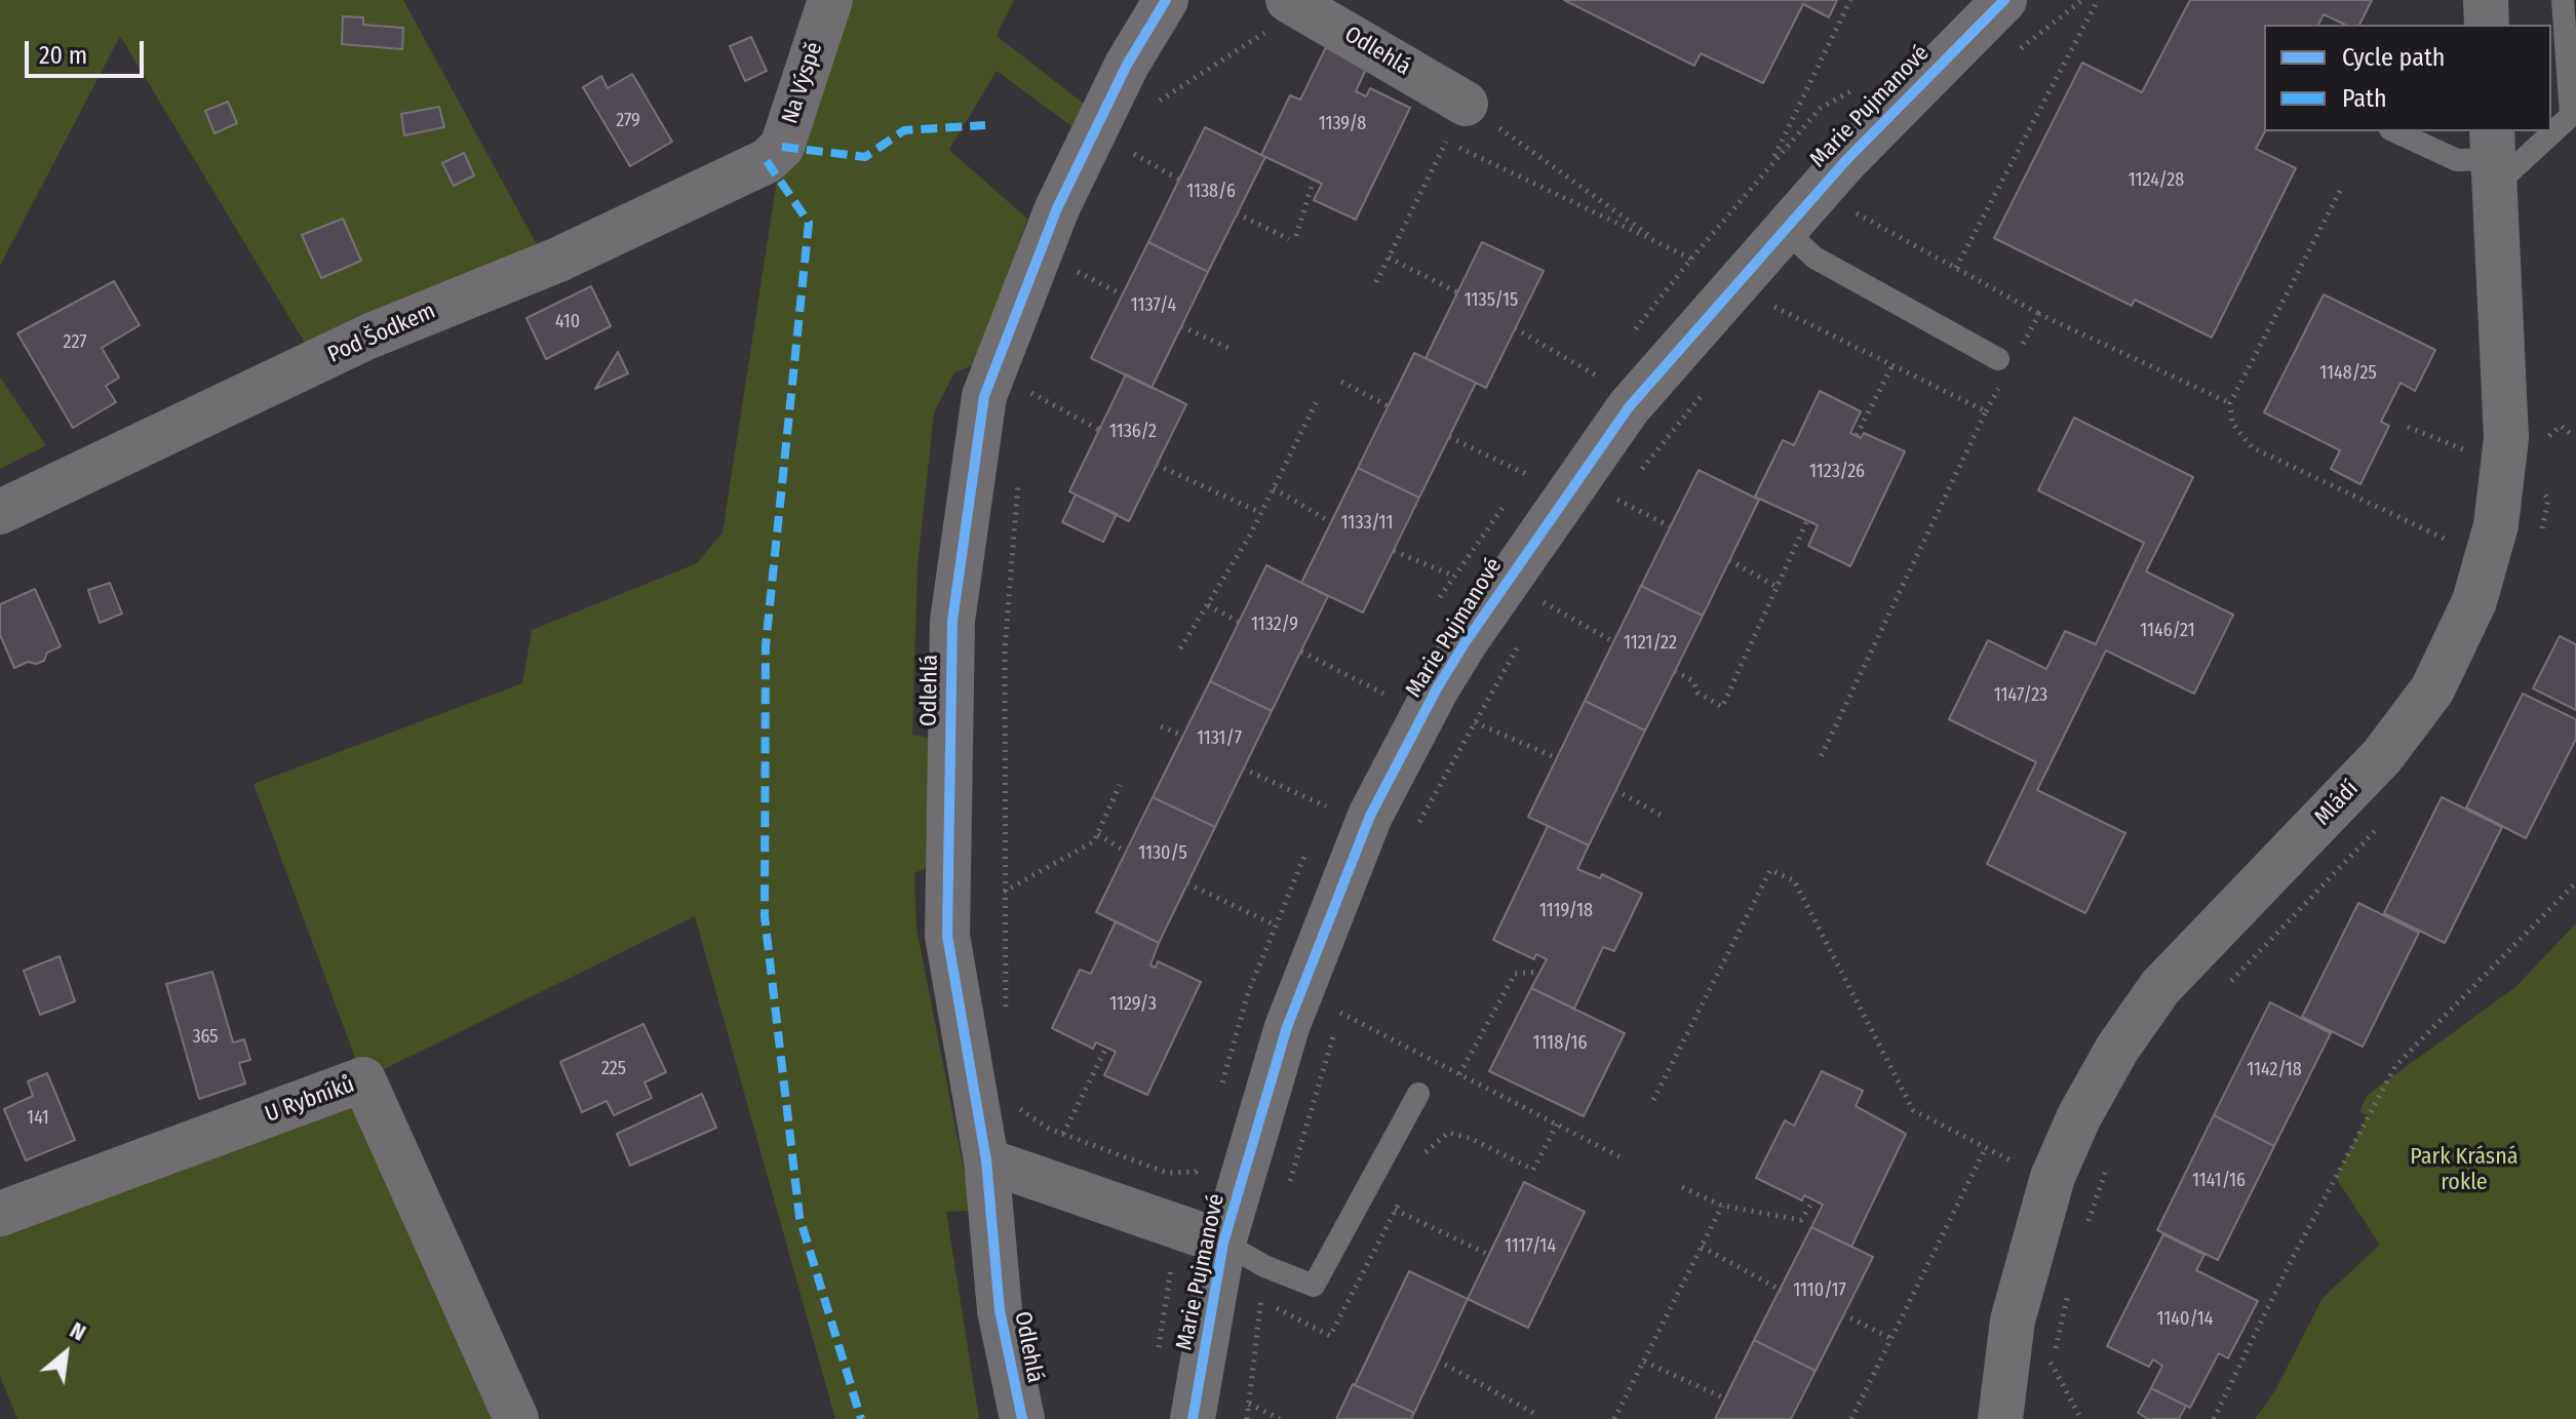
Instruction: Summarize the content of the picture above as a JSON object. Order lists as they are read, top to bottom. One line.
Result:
{"streets":{"street":["Odlehlá","Na Výspě","Marie Pujmanové","Pod Šodkem","Mládí","U Rybníků"]},"crossings":[["Na Výspě","Pod Šodkem"]],"parks":["Park Krásná rokle"],"house_numbers":["279","1139/8","1124/28","1138/6","1135/15","1137/4","410","227","1148/25","1136/2","1123/26","1133/11","1132/9","1146/21","1121/22","1147/23","1131/7","1130/5","1119/18","1129/3","365","1118/16","225","1142/18","141","1141/16","1117/14","1110/17","1140/14"],"legend":["Cycle path","Path"],"scale_bar":"20 m","north":"top right"}
